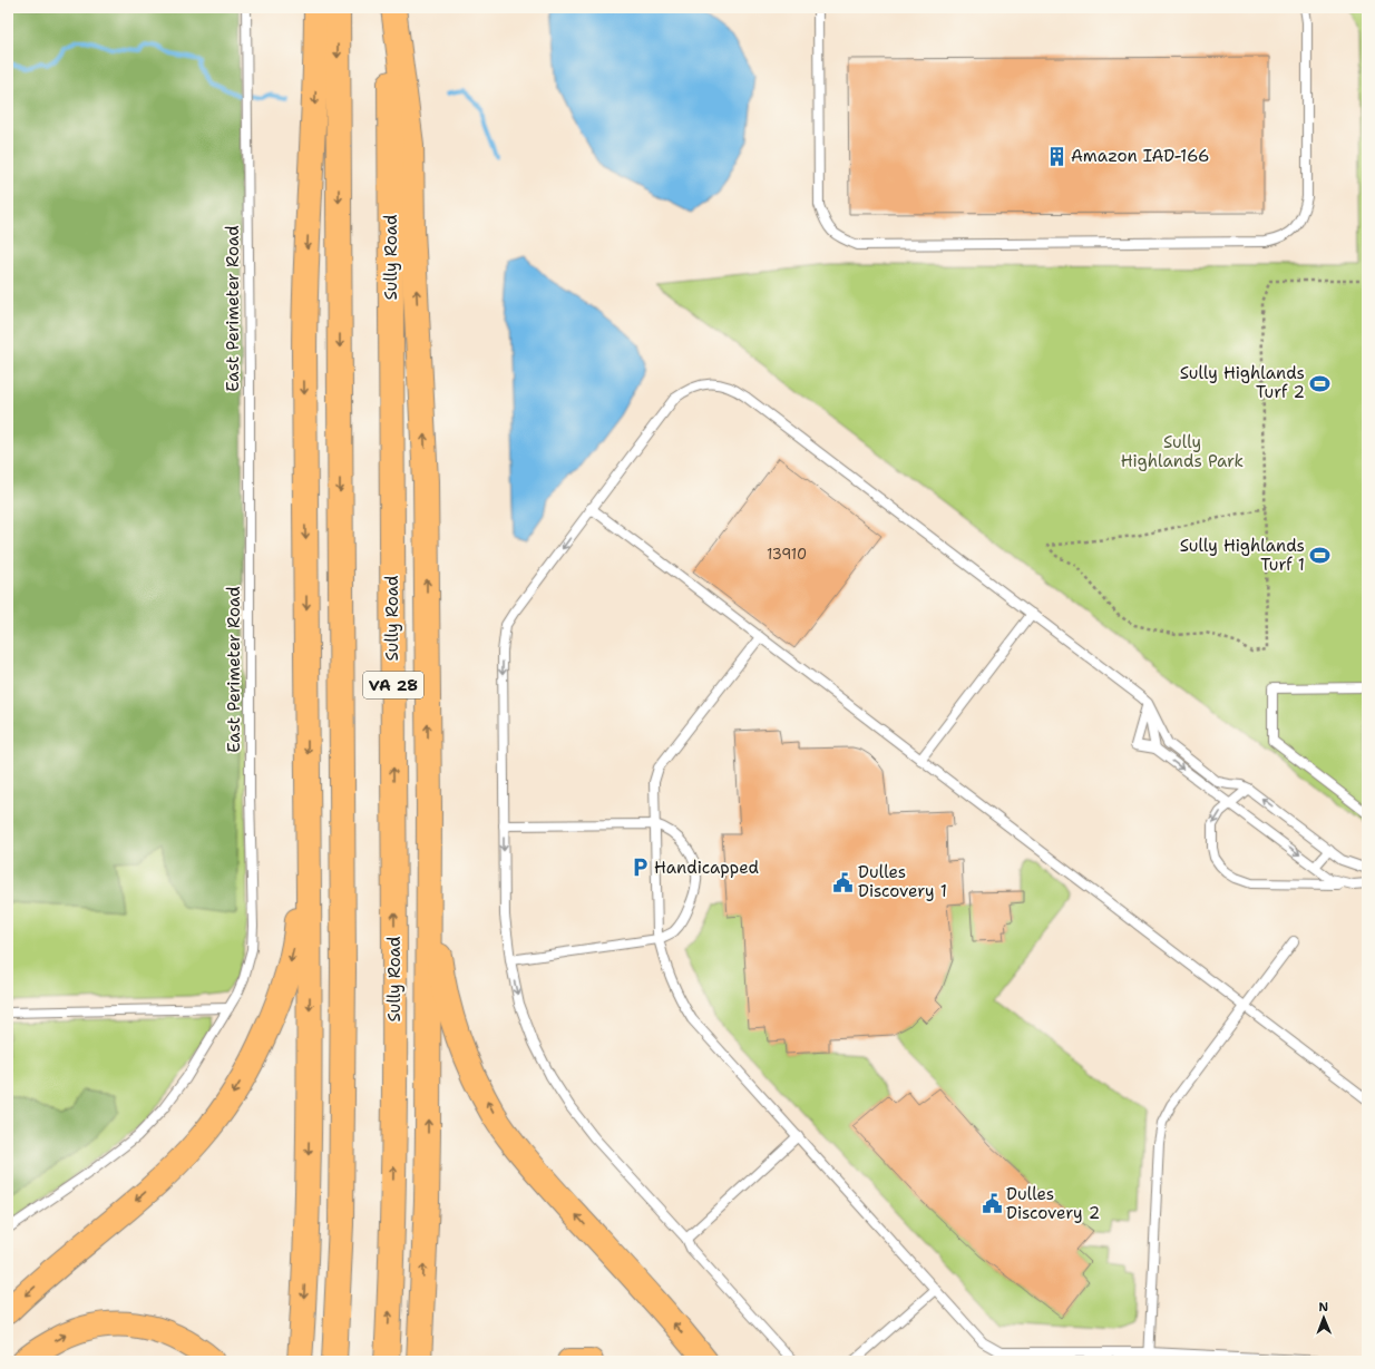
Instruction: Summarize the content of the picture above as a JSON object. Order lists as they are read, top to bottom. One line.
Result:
{"streets":{"highway":["Sully Road","VA 28"],"lane":["East Perimeter Road"]},"parks":["Sully Highlands Park"],"places":{"building":["Amazon IAD-166"],"sports":["Sully Highlands Turf 2","Sully Highlands Turf 1"],"parking":["Handicapped"],"public building":["Dulles Discovery 1","Dulles Discovery 2"]},"house_numbers":["13910"],"north":"top"}
